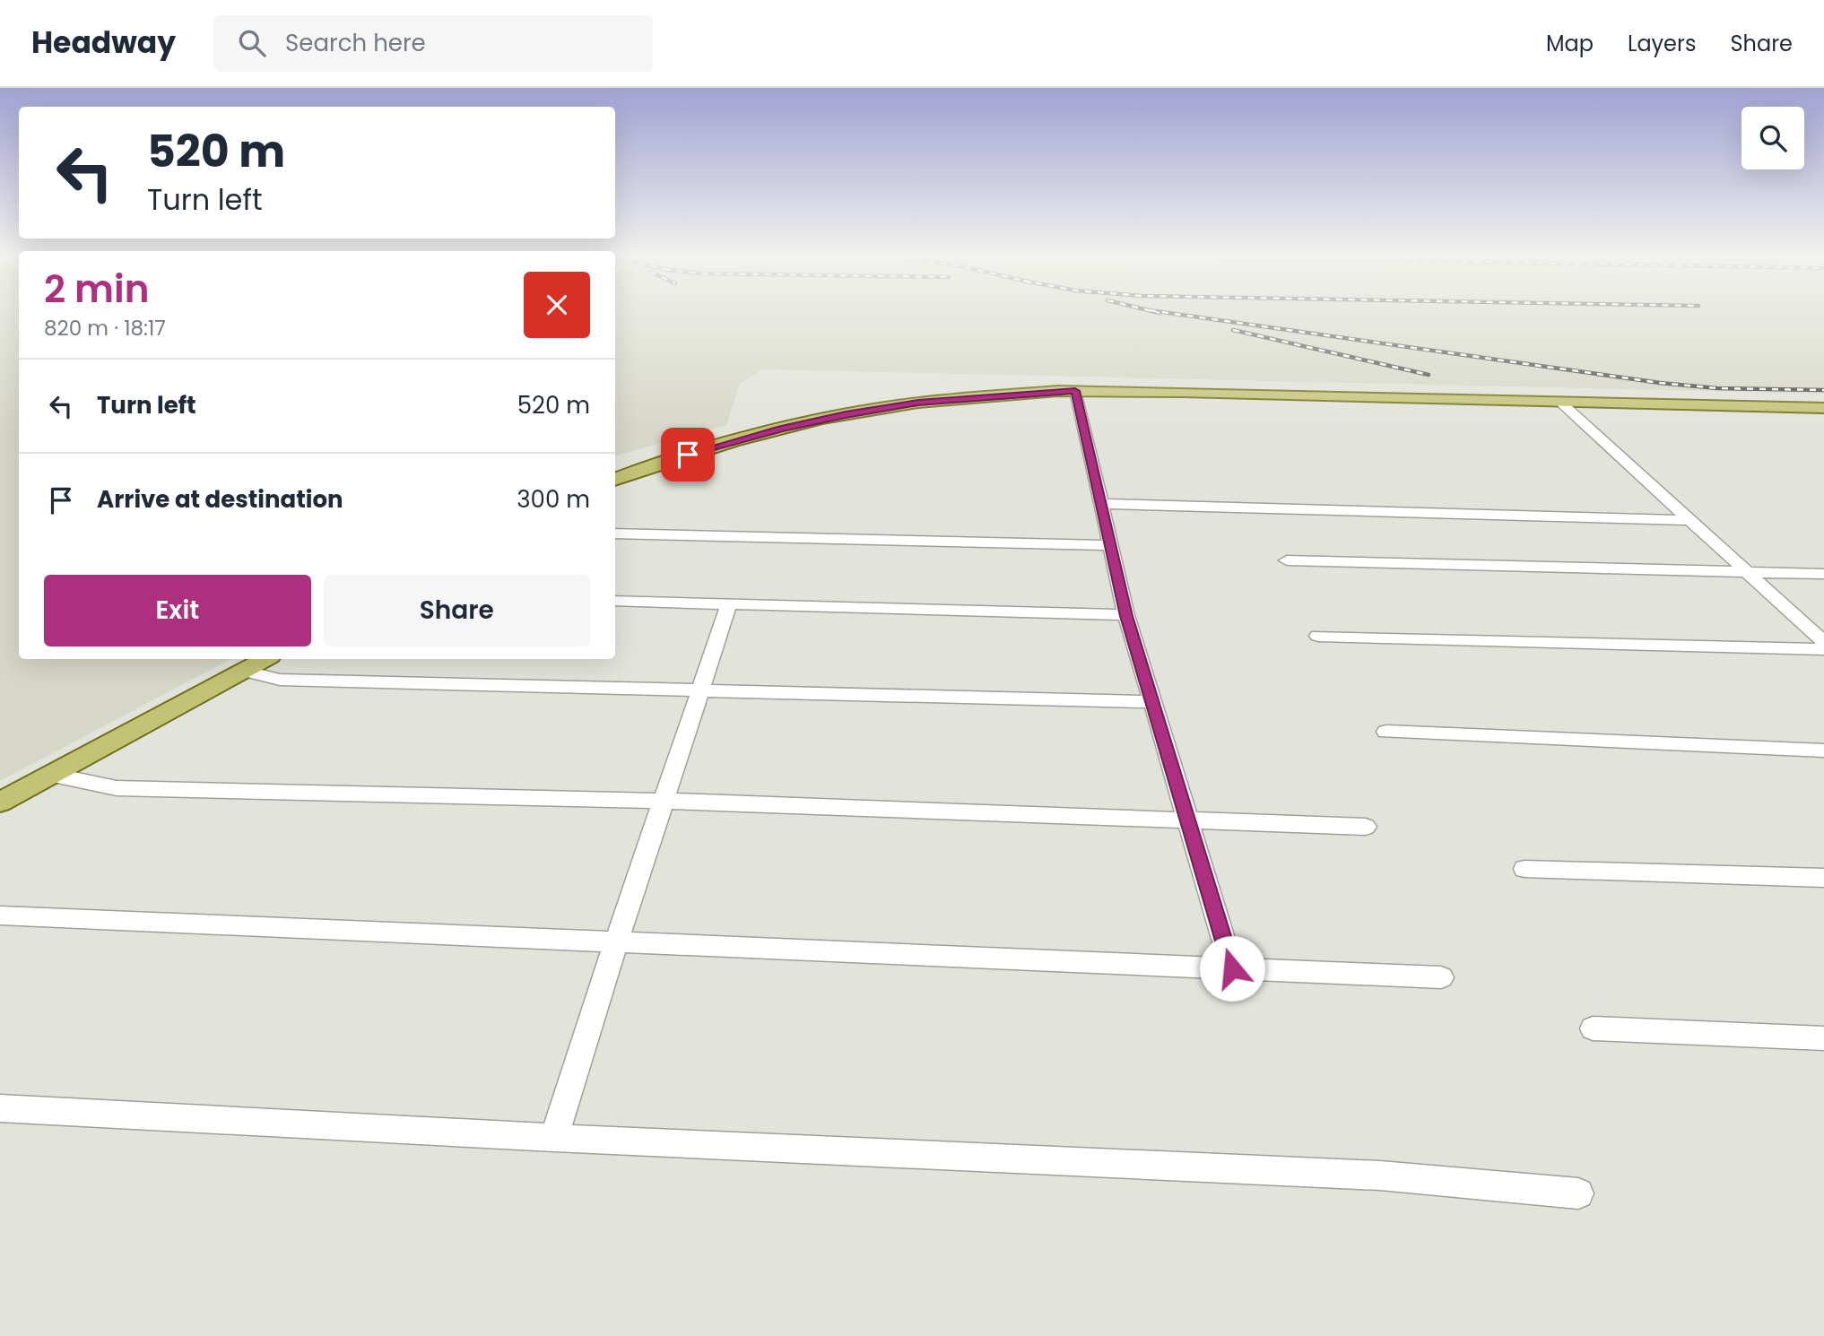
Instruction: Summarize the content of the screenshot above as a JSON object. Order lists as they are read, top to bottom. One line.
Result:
{"page":{"header":"Headway","search":"Search here","nav":["Map","Layers","Share"],"turn":["520 m","Turn left"],"heading":["2 min","820 m · 18:17"],"list":[{"name":"Turn left","value":"520 m"},{"name":"Arrive at destination","value":"300 m"}],"buttons":["Exit","Share"]}}
